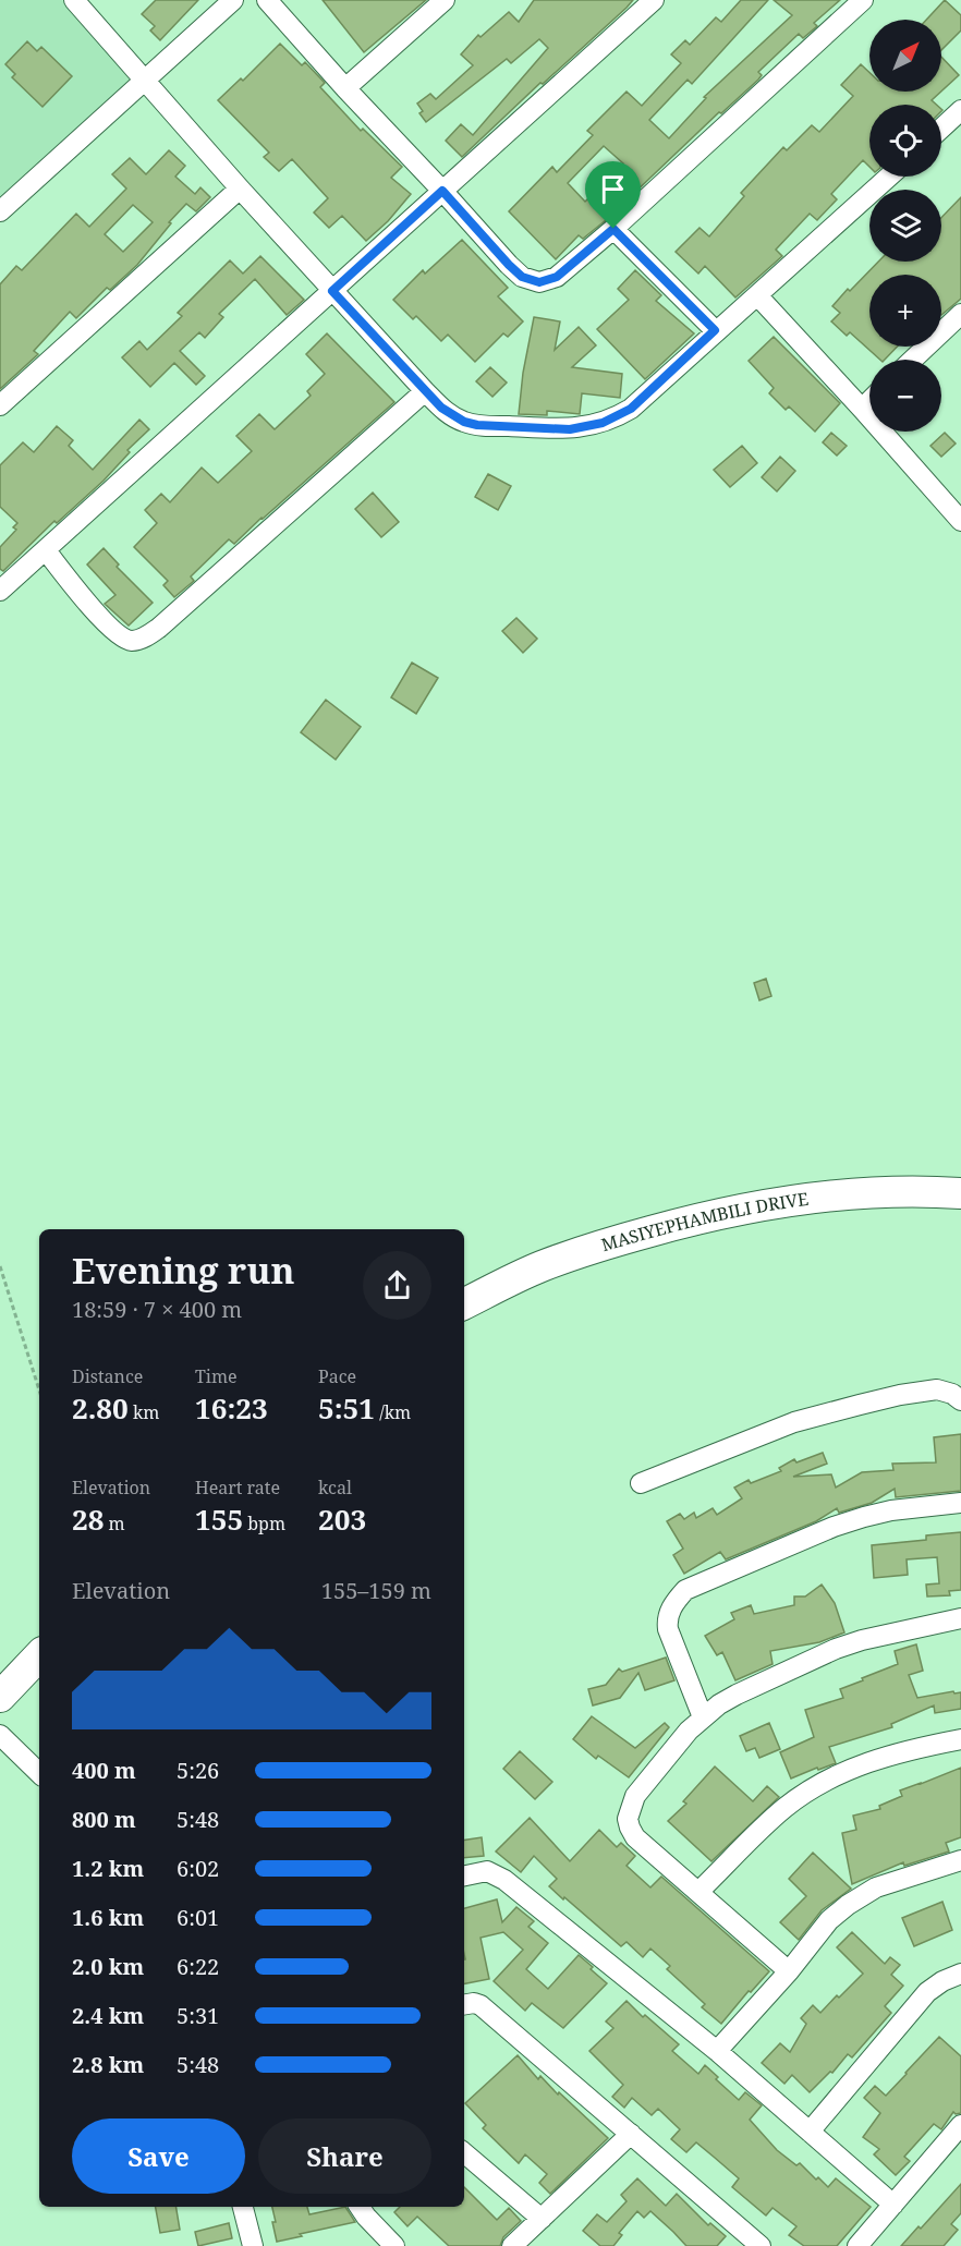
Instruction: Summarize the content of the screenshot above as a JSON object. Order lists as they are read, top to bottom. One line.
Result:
{"streets":{"main road":["MASIYEPHAMBILI DRIVE"]},"north":"top right","page":{"map_buttons":["+","−"],"heading":["Evening run","18:59 · 7 × 400 m"],"stats":[["Distance","2.80 km"],["Time","16:23"],["Pace","5:51 /km"],["Elevation","28 m"],["Heart rate","155 bpm"],["kcal","203"]],"chart":["Elevation","155–159 m"],"list":[{"name":"400 m","note":"5:26"},{"name":"800 m","note":"5:48"},{"name":"1.2 km","note":"6:02"},{"name":"1.6 km","note":"6:01"},{"name":"2.0 km","note":"6:22"},{"name":"2.4 km","note":"5:31"},{"name":"2.8 km","note":"5:48"}],"buttons":["Save","Share"]}}
